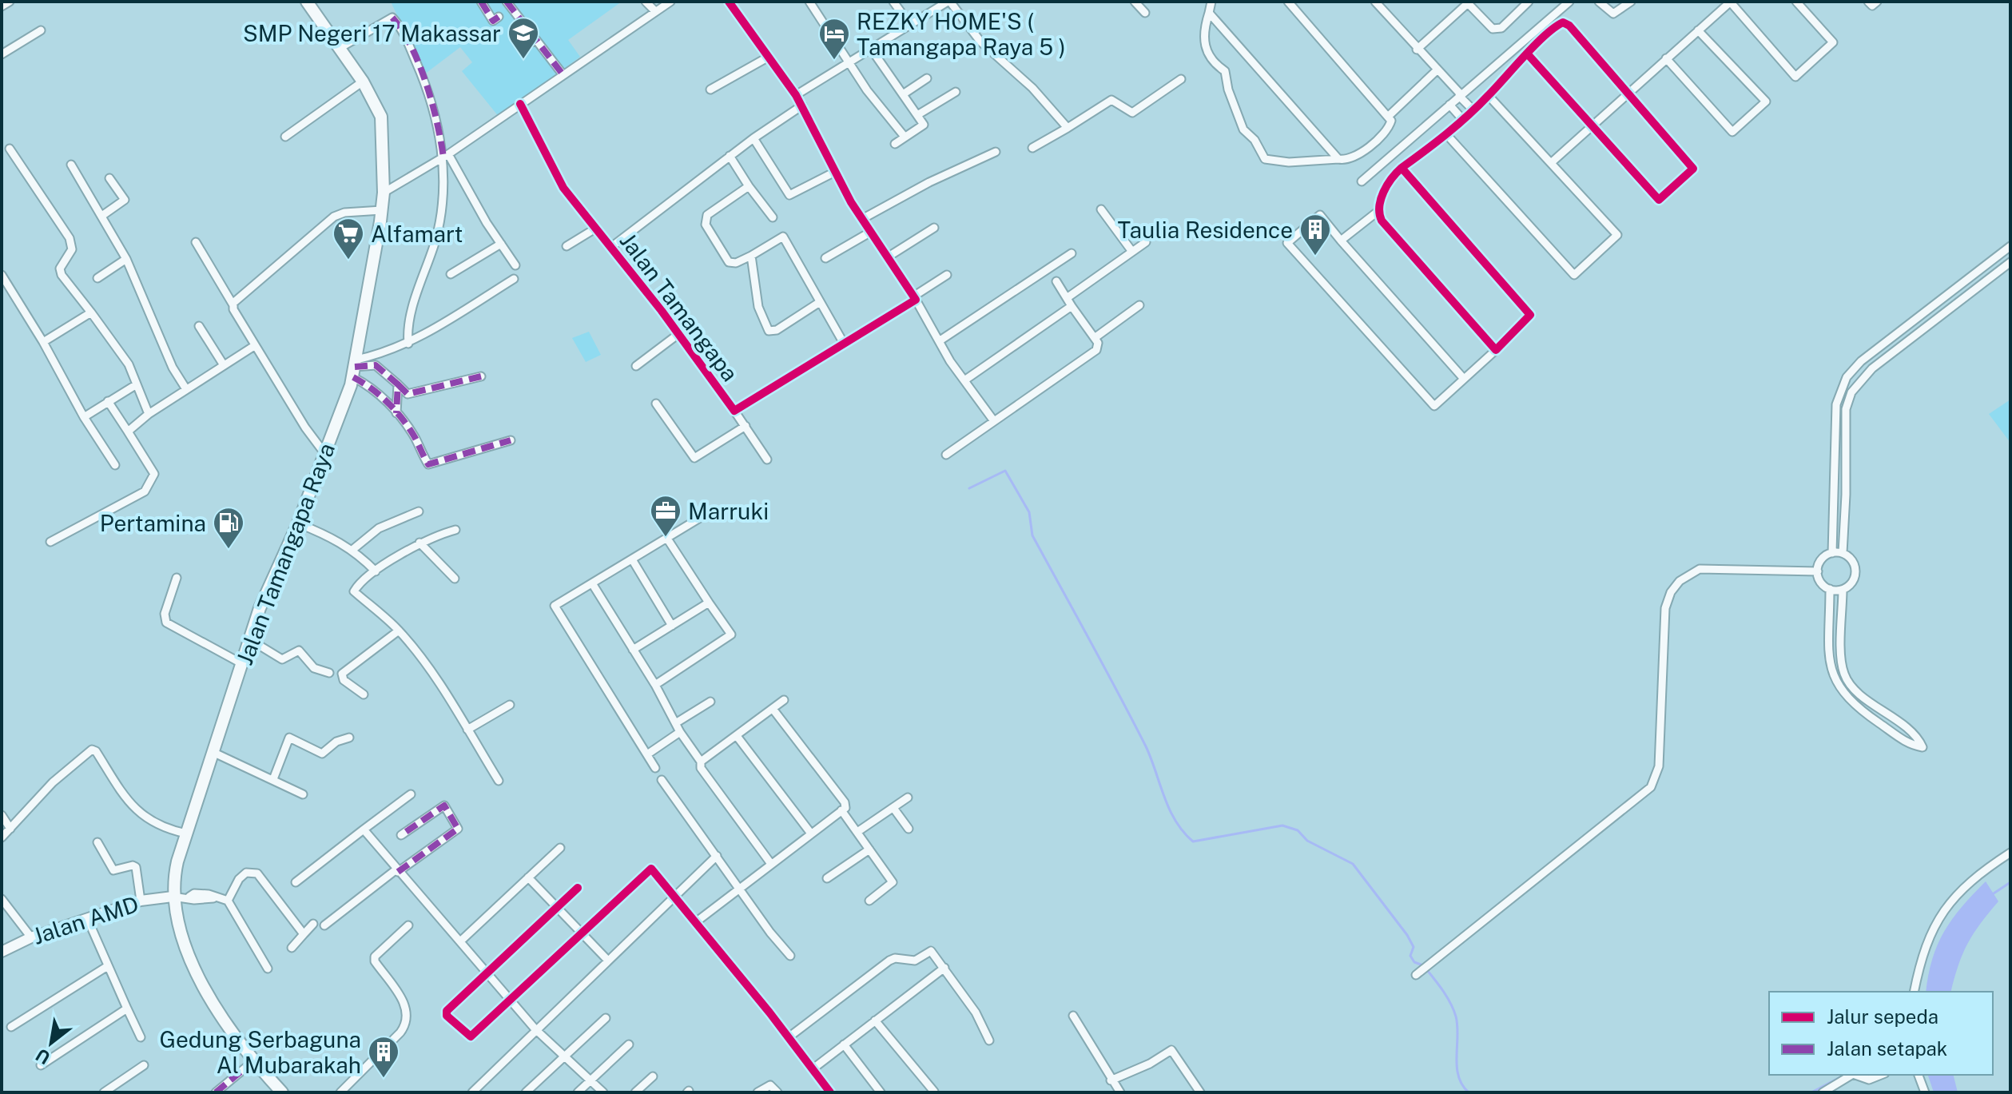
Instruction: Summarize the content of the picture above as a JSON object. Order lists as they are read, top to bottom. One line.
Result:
{"streets":{"main road":["Jalan Tamangapa Raya"],"street":["Jalan Tamangapa","Jalan AMD"]},"crossings":[["Jalan Tamangapa Raya","Jalan AMD"]],"places":{"school or university":["SMP Negeri 17 Makassar"],"hotel":["REZKY HOME'S ( Tamangapa Raya 5 )"],"building":["Taulia Residence","Gedung Serbaguna Al Mubarakah"],"supermarket":["Alfamart"],"office":["Marruki"],"fuel station":["Pertamina"]},"legend":["Jalur sepeda","Jalan setapak"],"north":"bottom left"}
